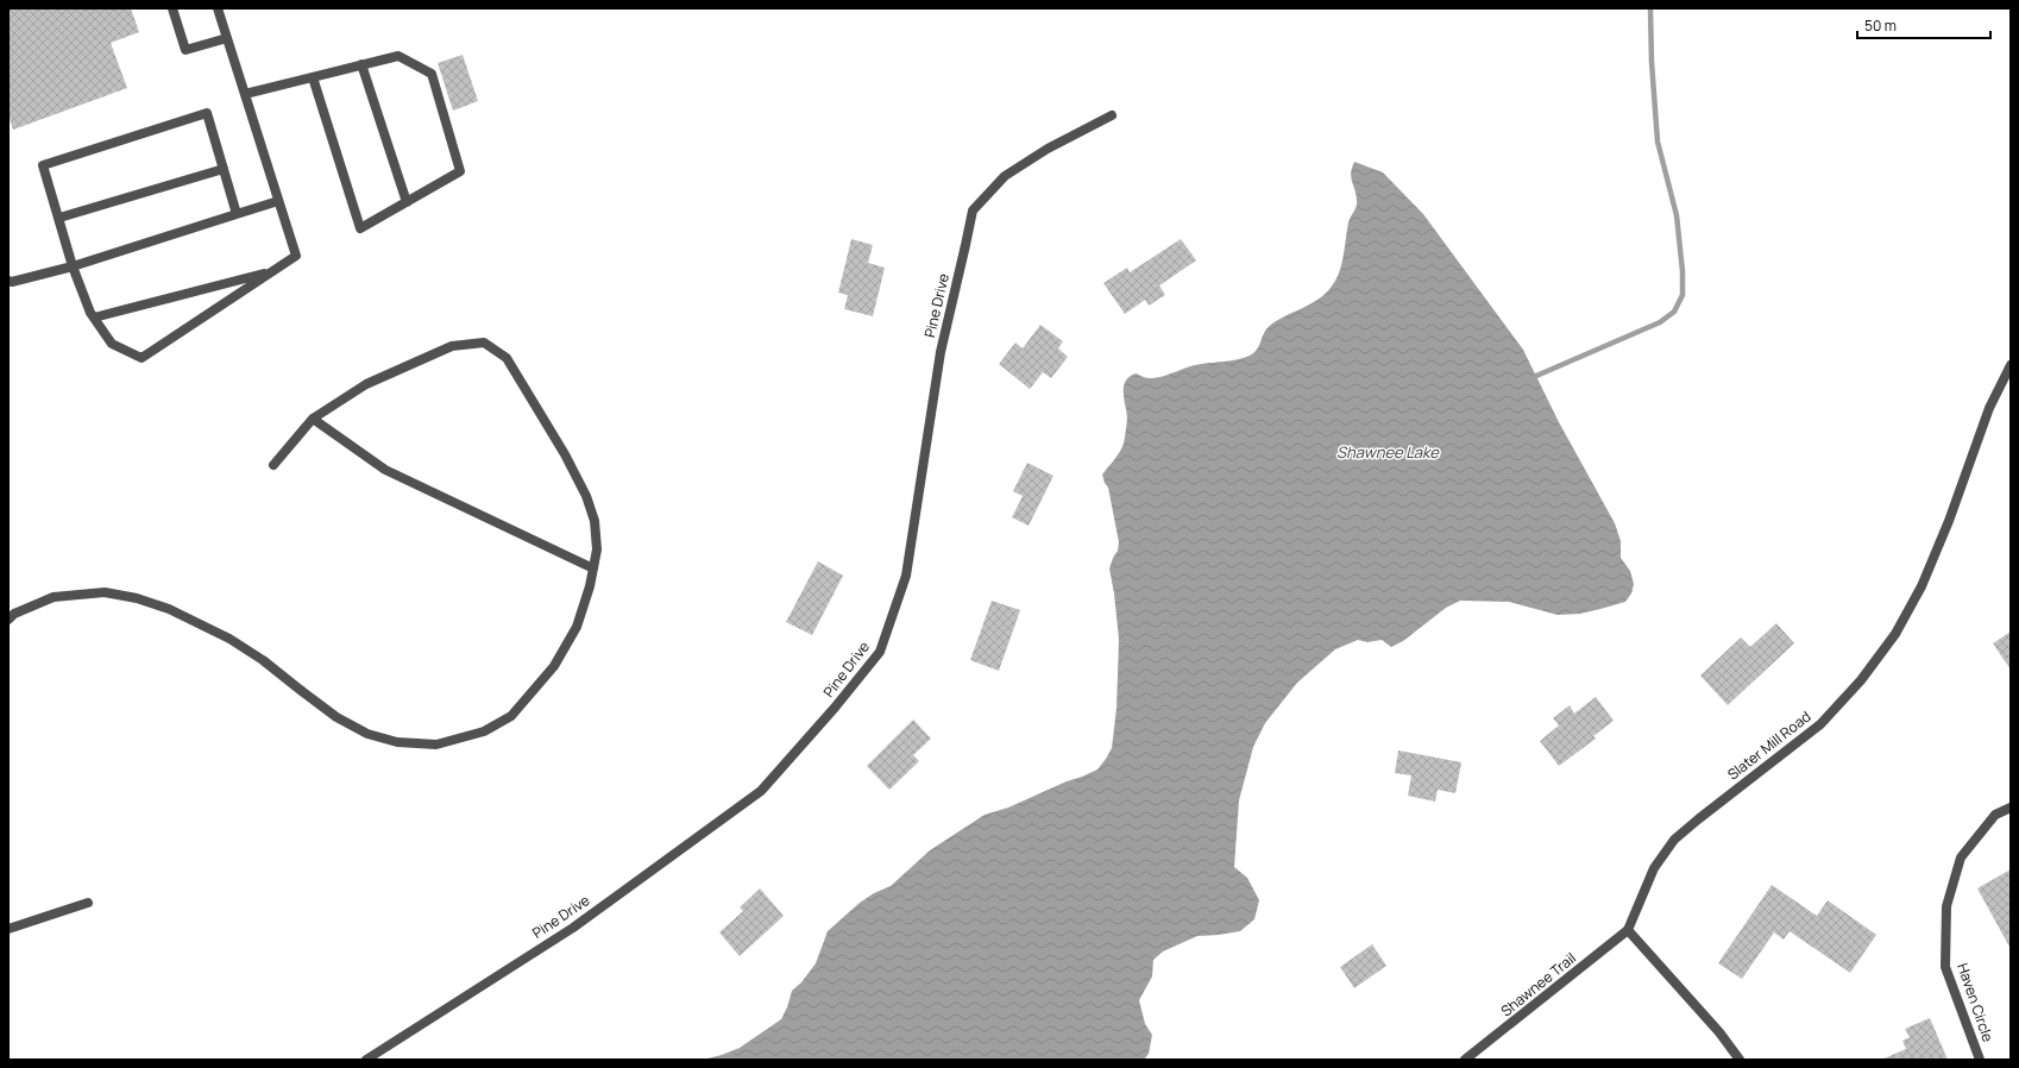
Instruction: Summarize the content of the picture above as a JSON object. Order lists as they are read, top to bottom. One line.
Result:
{"streets":{"street":["Pine Drive","Slater Mill Road","Shawnee Trail","Haven Circle"]},"crossings":[["Slater Mill Road","Shawnee Trail"]],"water":["Shawnee Lake"],"scale_bar":"50 m"}
